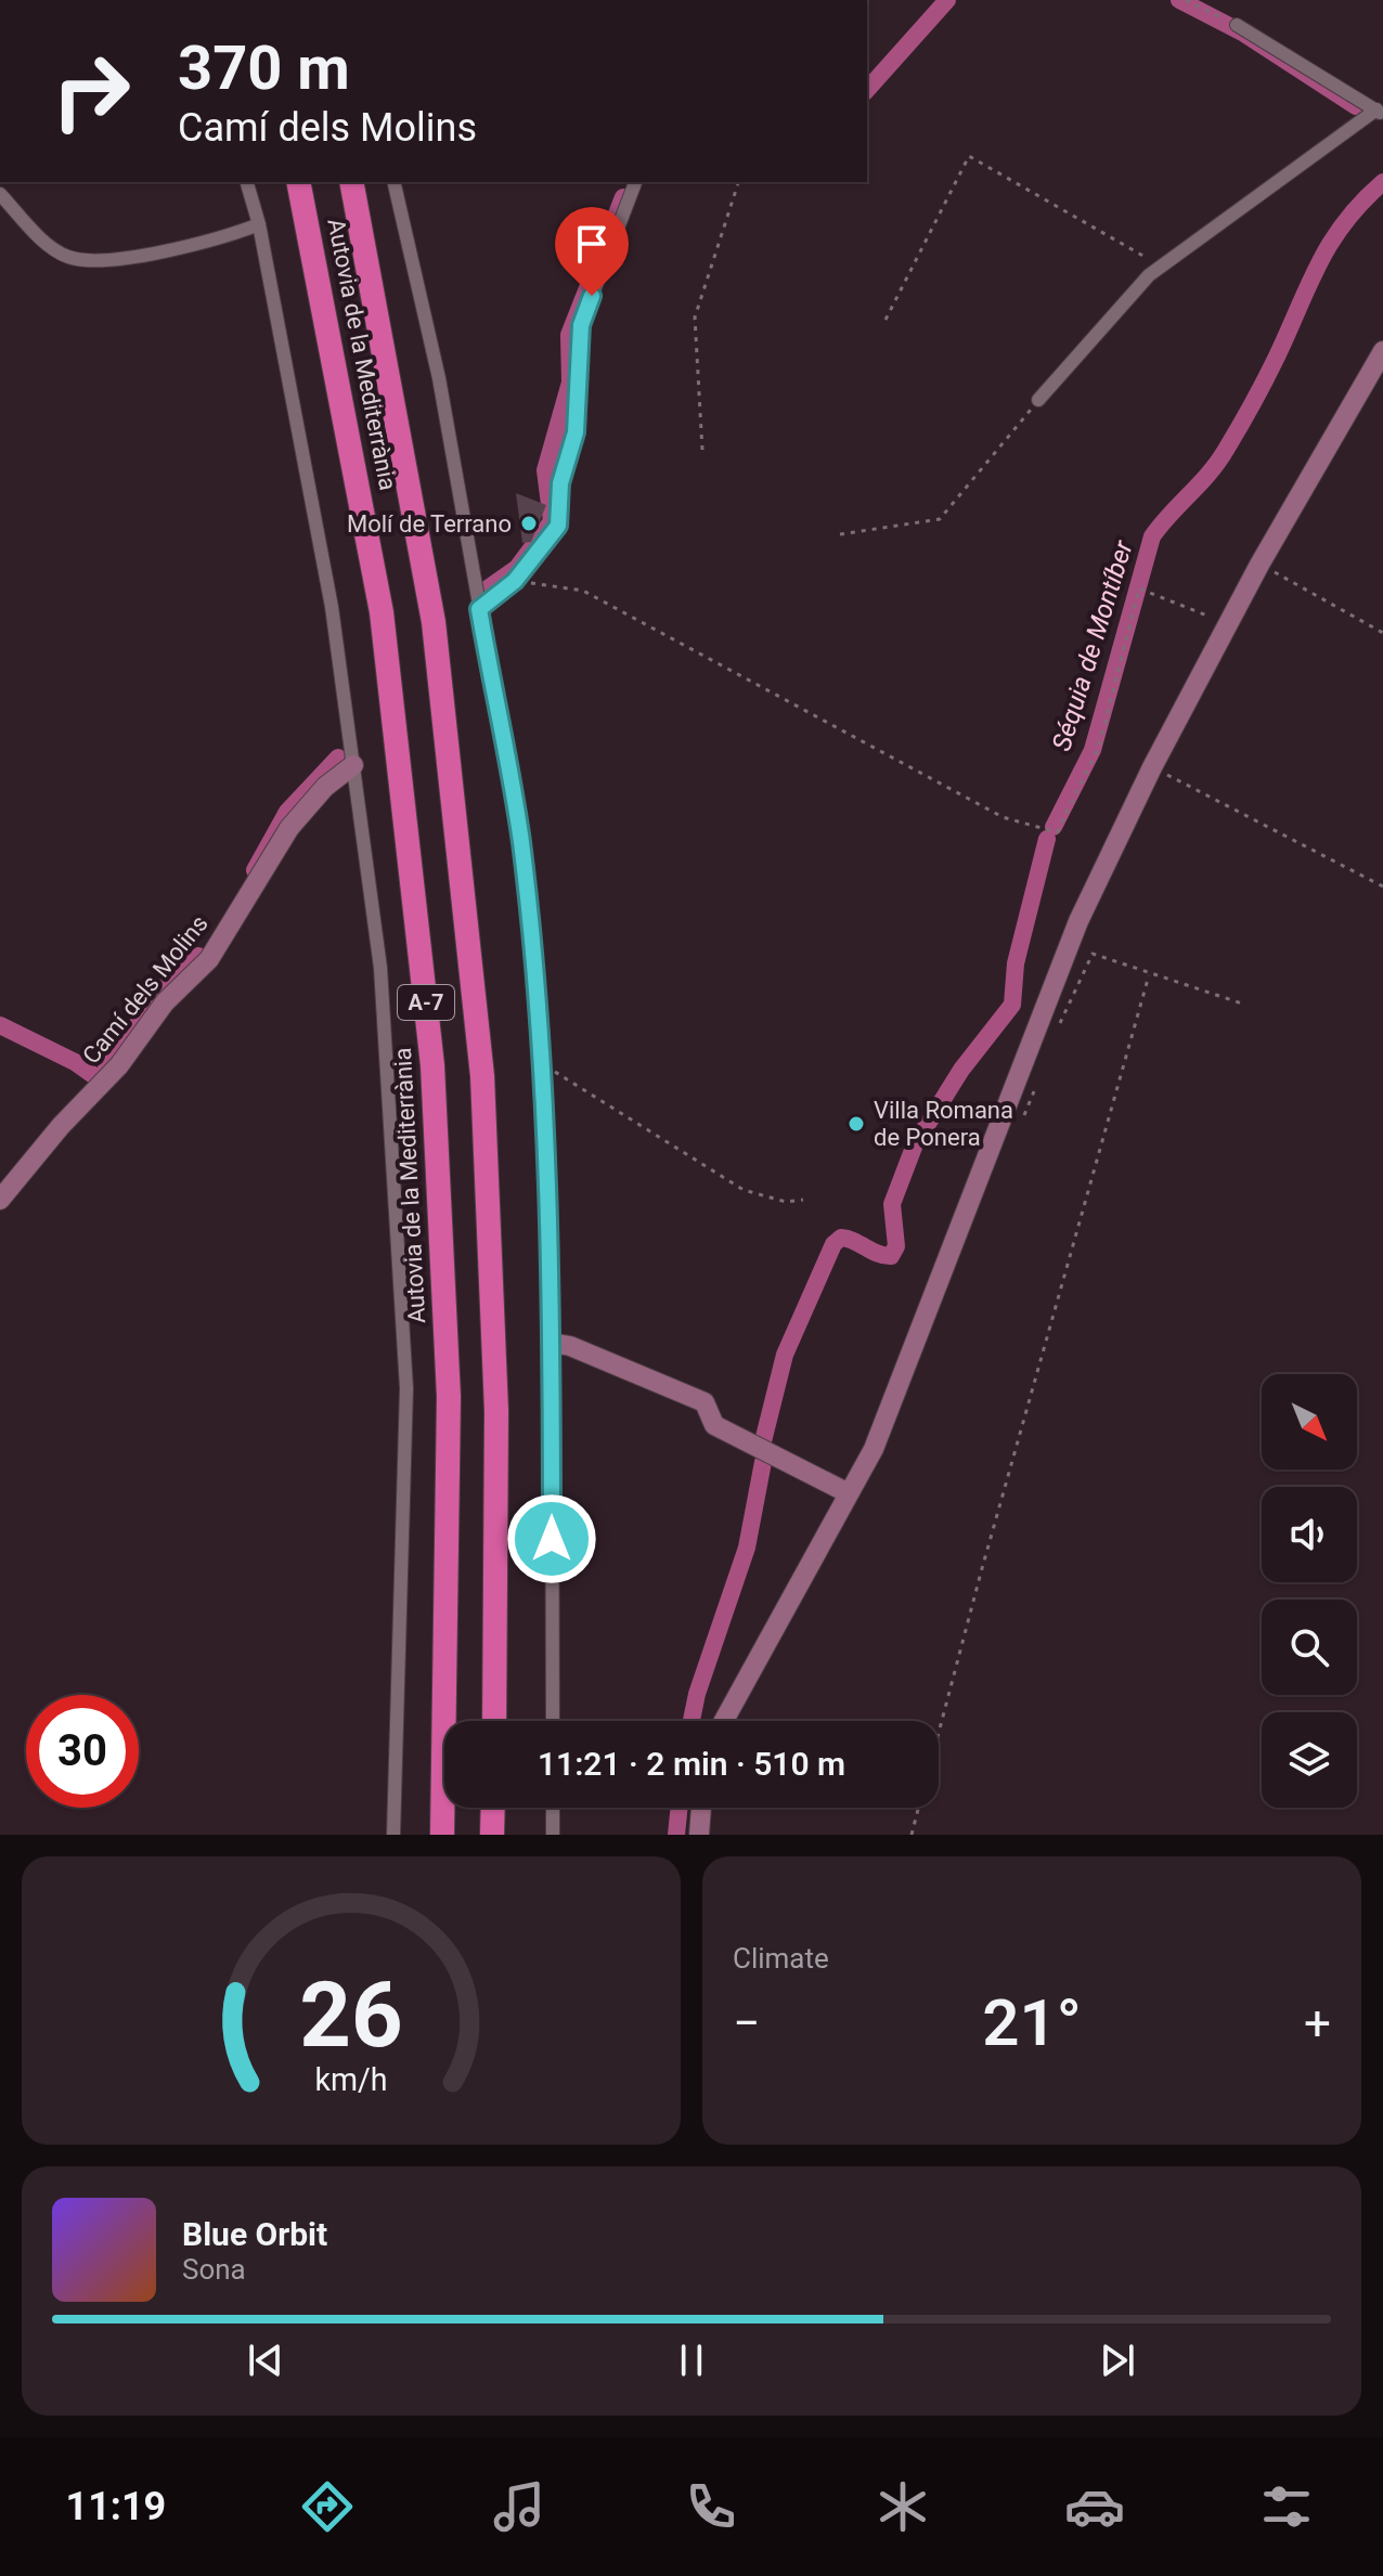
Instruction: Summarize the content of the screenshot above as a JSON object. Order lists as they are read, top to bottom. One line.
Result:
{"streets":{"highway":["Autovia de la Mediterrània","A-7"],"main road":["Camí dels Molins"]},"water":["Séquia de Montíber"],"places":["Molí de Terrano","Villa Romana de Ponera"],"north":"bottom right","page":{"turn":["370 m","Camí dels Molins"],"limit":"30","trip":"11:21 · 2 min · 510 m","tile":"Climate","heat":["−","21°","+"],"song":["Blue Orbit","Sona"],"tabs":"11:19","gauge":["26","km/h"]}}
